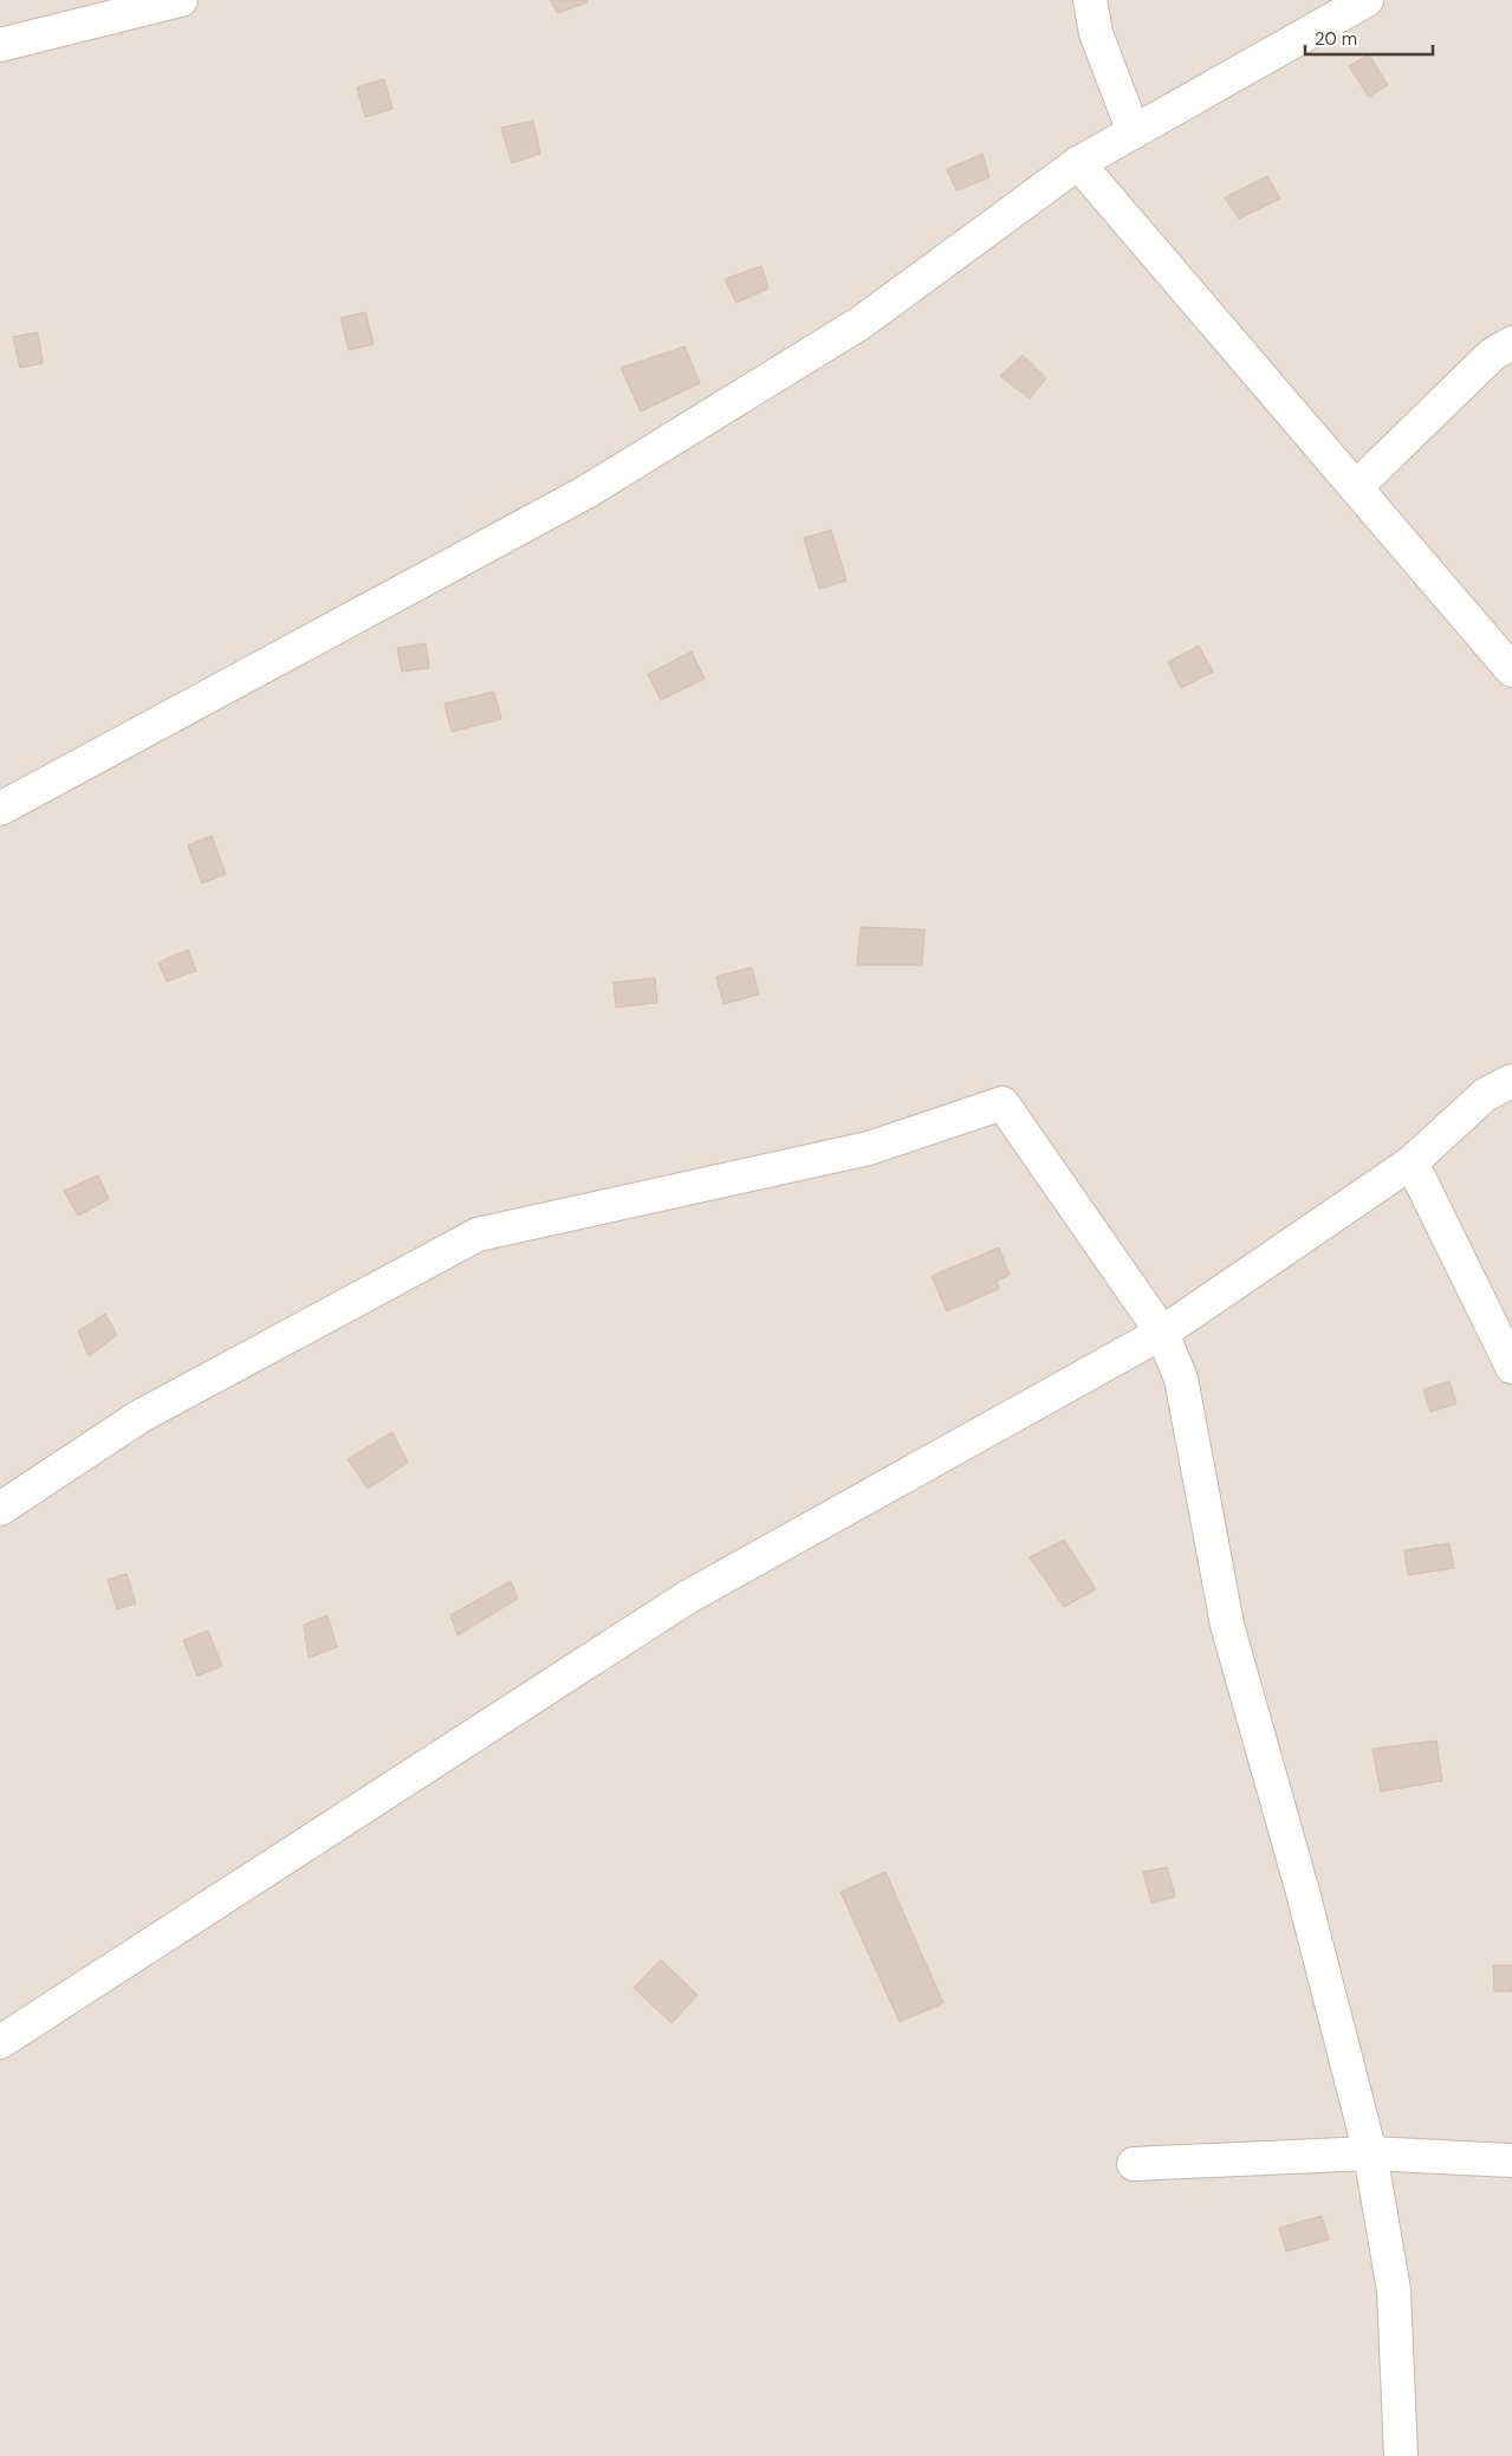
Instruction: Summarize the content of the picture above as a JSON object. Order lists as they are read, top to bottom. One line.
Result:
{"scale_bar":"20 m"}
